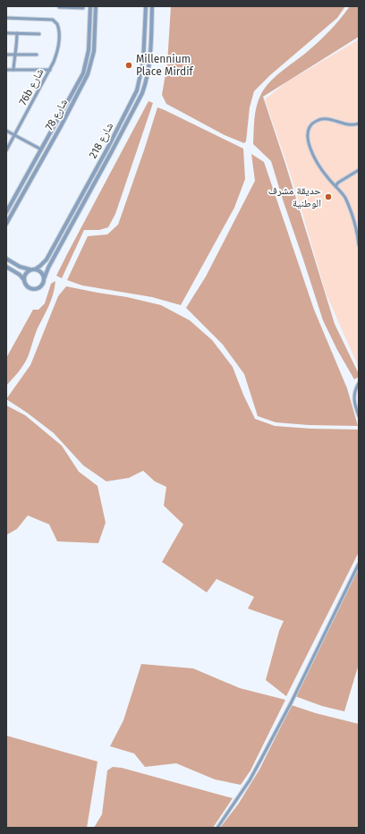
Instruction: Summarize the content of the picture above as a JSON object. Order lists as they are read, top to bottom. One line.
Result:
{"streets":{"street":["76b شارع","شارع 78","شارع 218"]},"places":["Millennium Place Mirdif","حديقة مشرف الوطنية"]}
